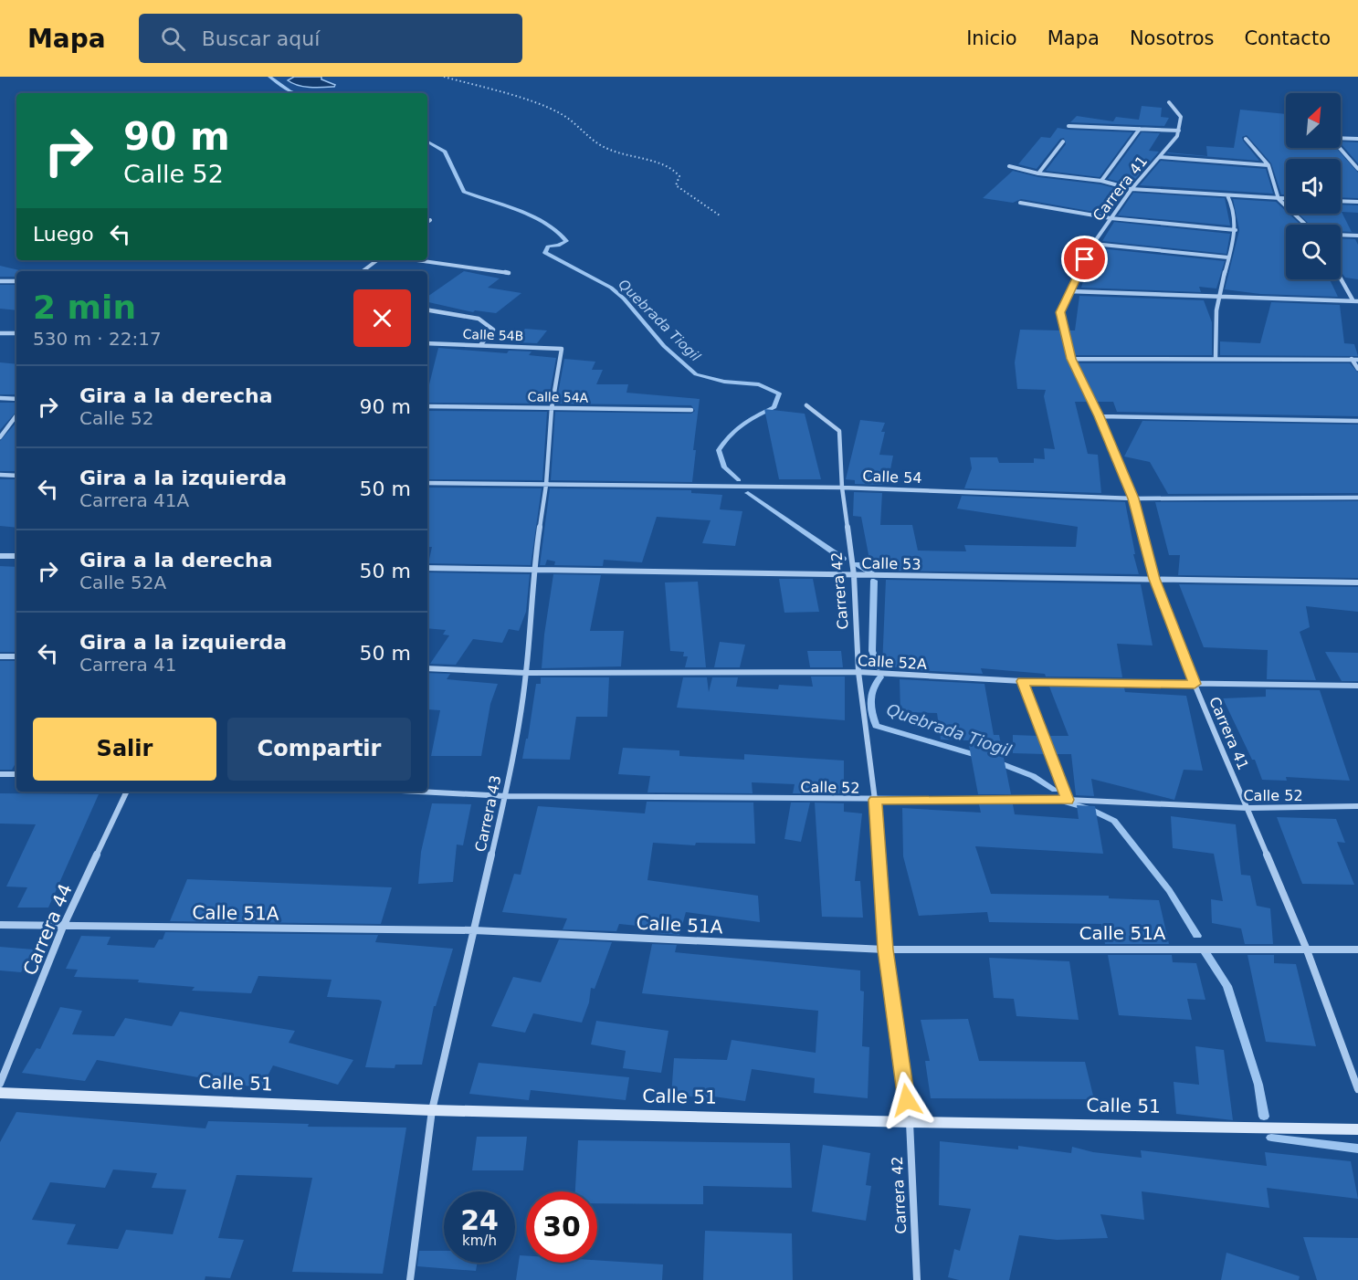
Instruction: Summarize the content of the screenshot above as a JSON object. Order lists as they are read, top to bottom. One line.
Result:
{"streets":{"street":["Carrera 41","Calle 54B","Calle 54A","Calle 54","Calle 53","Carrera 42","Calle 52A","Calle 52","Carrera 43","Calle 51A","Carrera 44","Calle 51"]},"crossings":[["Carrera 41","Calle 54"],["Carrera 41","Calle 53"],["Carrera 41","Calle 52A"],["Carrera 41","Calle 52"],["Carrera 41","Calle 51A"],["Calle 54B","Carrera 43"],["Calle 54A","Carrera 43"],["Calle 54","Carrera 42"],["Calle 54","Carrera 43"],["Calle 53","Carrera 42"],["Calle 53","Carrera 43"],["Carrera 42","Calle 52A"],["Carrera 42","Calle 52"],["Carrera 42","Calle 51A"],["Carrera 42","Calle 51"],["Calle 52A","Carrera 43"],["Calle 52","Carrera 43"],["Carrera 43","Calle 51A"],["Carrera 43","Calle 51"],["Calle 51A","Carrera 44"]],"water":["Quebrada Tiogil"],"north":"top right","page":{"header":"Mapa","search":"Buscar aquí","nav":["Inicio","Mapa","Nosotros","Contacto"],"turn":["90 m","Calle 52"],"then":"Luego","heading":["2 min","530 m · 22:17"],"list":[{"name":"Gira a la derecha","note":"Calle 52","value":"90 m"},{"name":"Gira a la izquierda","note":"Carrera 41A","value":"50 m"},{"name":"Gira a la derecha","note":"Calle 52A","value":"50 m"},{"name":"Gira a la izquierda","note":"Carrera 41","value":"50 m"}],"buttons":["Salir","Compartir"],"speed":"24 km/h","limit":"30"}}
